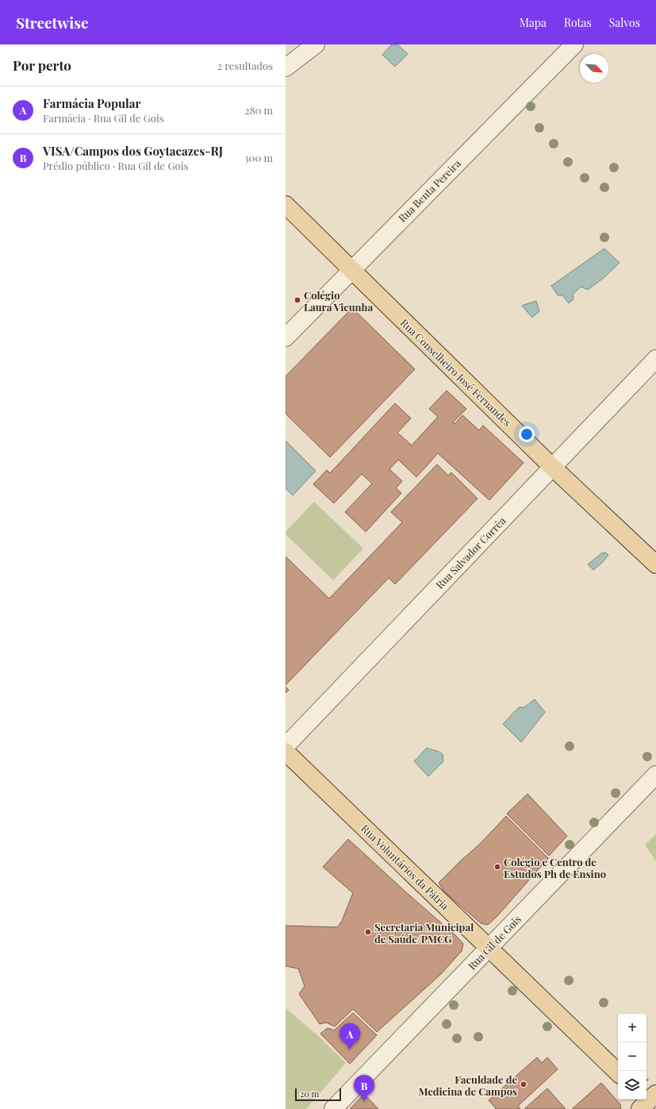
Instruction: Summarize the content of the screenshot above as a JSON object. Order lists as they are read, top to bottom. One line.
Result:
{"streets":{"main road":["Rua Conselheiro José Fernandes","Rua Voluntários da Pátria"],"street":["Rua Benta Pereira","Rua Salvador Corrêa","Rua Gil de Gois"]},"crossings":[["Rua Benta Pereira","Rua Conselheiro José Fernandes"],["Rua Conselheiro José Fernandes","Rua Salvador Corrêa"],["Rua Voluntários da Pátria","Rua Gil de Gois"]],"places":["Colégio Laura Vicunha","Colégio e Centro de Estudos Ph de Ensino","Secretaria Municipal de Saúde/PMCG","Faculdade de Medicina de Campos"],"scale_bar":"20 m","north":"bottom right","page":{"header":"Streetwise","nav":["Mapa","Rotas","Salvos"],"heading":["Por perto","2 resultados"],"list":[{"mark":"A","name":"Farmácia Popular","note":"Farmácia · Rua Gil de Gois","value":"280 m"},{"mark":"B","name":"VISA/Campos dos Goytacazes-RJ","note":"Prédio público · Rua Gil de Gois","value":"300 m"}],"map_buttons":["+","−"],"pins":["A","B"],"scale":"20 m"}}
